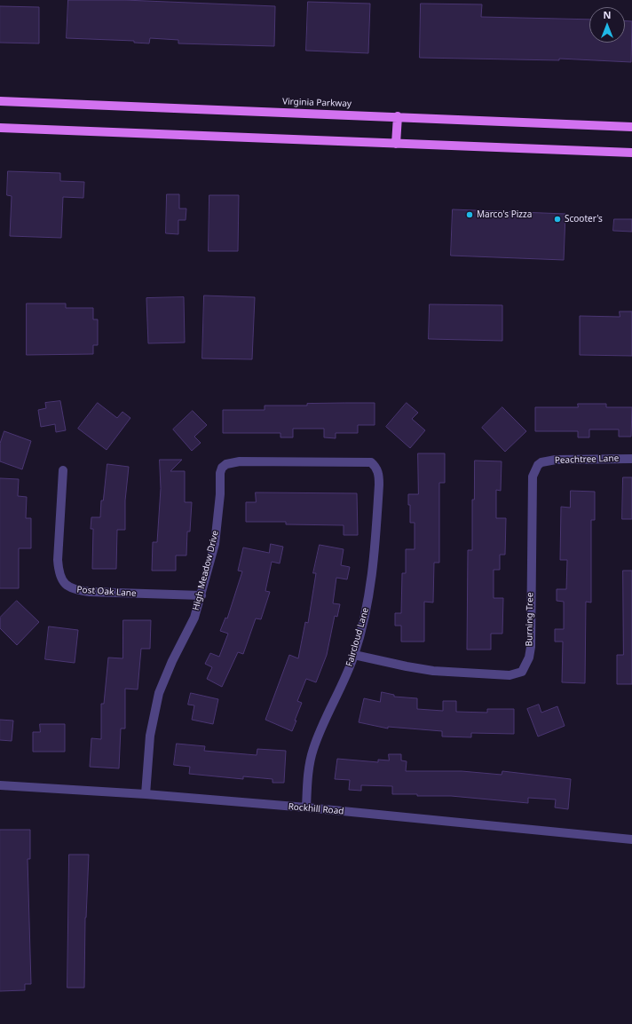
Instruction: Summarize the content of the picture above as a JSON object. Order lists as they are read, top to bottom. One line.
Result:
{"streets":{"main road":["Virginia Parkway"],"street":["Peachtree Lane","High Meadow Drive","Post Oak Lane","Burning Tree","Faircloud Lane","Rockhill Road"]},"crossings":[["Peachtree Lane","Burning Tree"],["High Meadow Drive","Post Oak Lane"],["High Meadow Drive","Faircloud Lane"],["High Meadow Drive","Rockhill Road"],["Burning Tree","Faircloud Lane"],["Faircloud Lane","Rockhill Road"]],"places":["Marco's Pizza","Scooter's"],"north":"top"}
